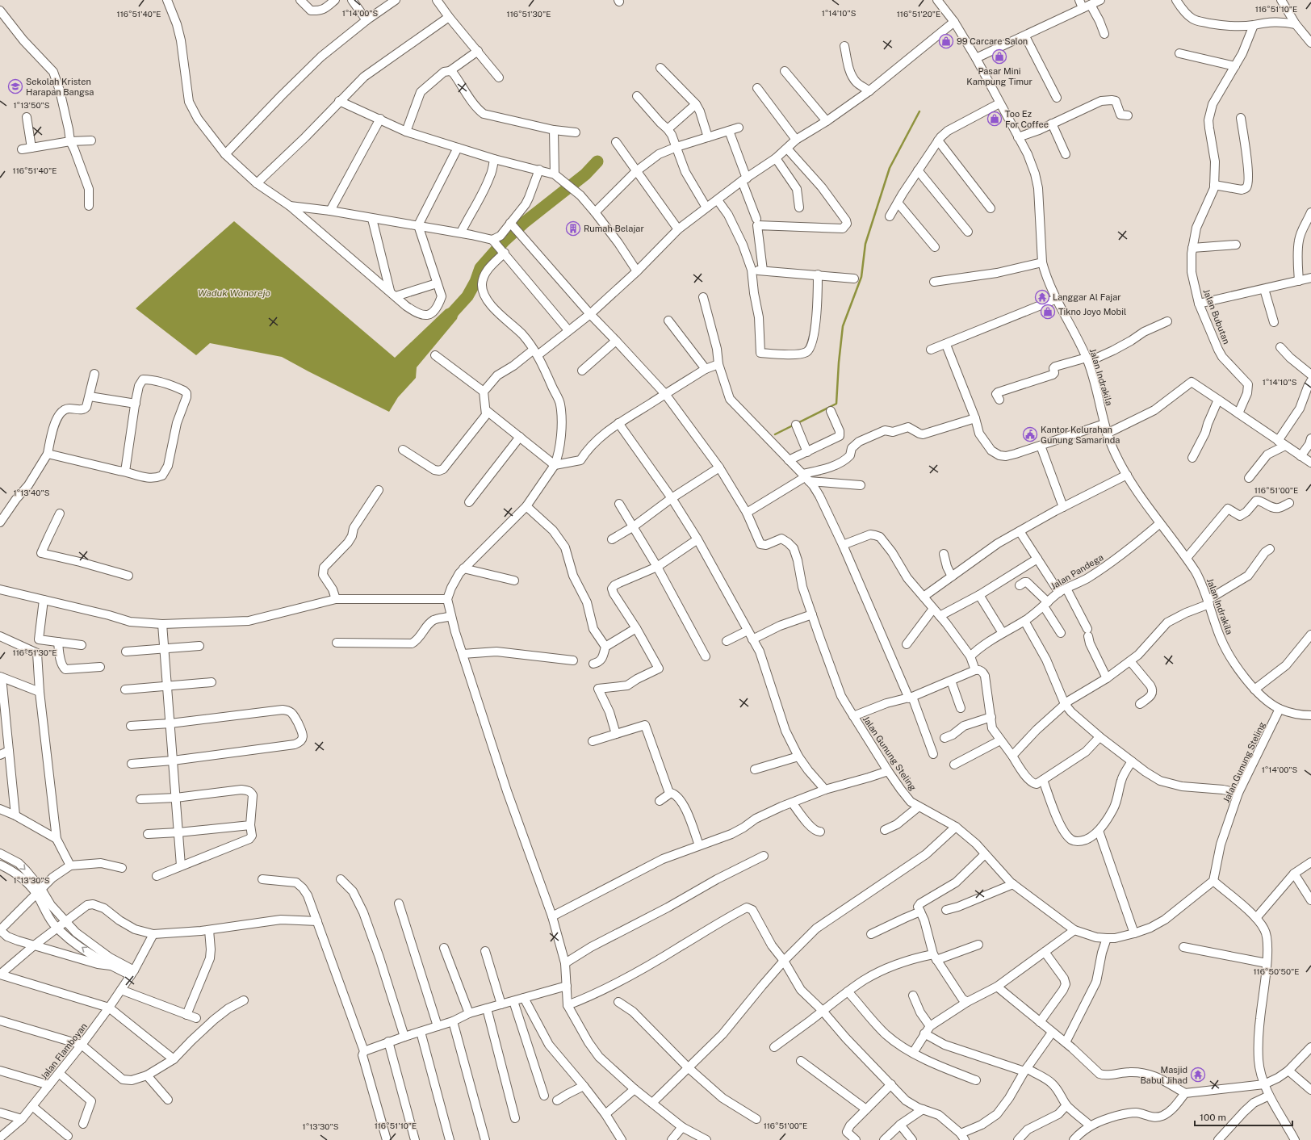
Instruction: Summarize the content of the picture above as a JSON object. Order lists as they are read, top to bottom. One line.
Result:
{"streets":{"street":["Jalan Bubutan","Jalan Indrakila","Jalan Pandega","Jalan Gunung Steling","Jalan Flamboyan"]},"crossings":[["Jalan Indrakila","Jalan Pandega"],["Jalan Indrakila","Jalan Gunung Steling"]],"water":["Waduk Wonorejo"],"places":{"shop":["99 Carcare Salon","Pasar Mini Kampung Timur","Too Ez For Coffee","Tikno Joyo Mobil"],"school or university":["Sekolah Kristen Harapan Bangsa"],"building":["Rumah Belajar"],"temple":["Langgar Al Fajar","Masjid Babul Jihad"],"public building":["Kantor Kelurahan Gunung Samarinda"]},"scale_bar":"100 m","coordinates":["116°51'10\"E","1°14'00\"S","1°14'10\"S","116°51'40\"E","116°51'30\"E","116°51'20\"E","1°13'50\"S","116°51'00\"E","1°13'40\"S","1°13'30\"S","116°50'50\"E"]}
